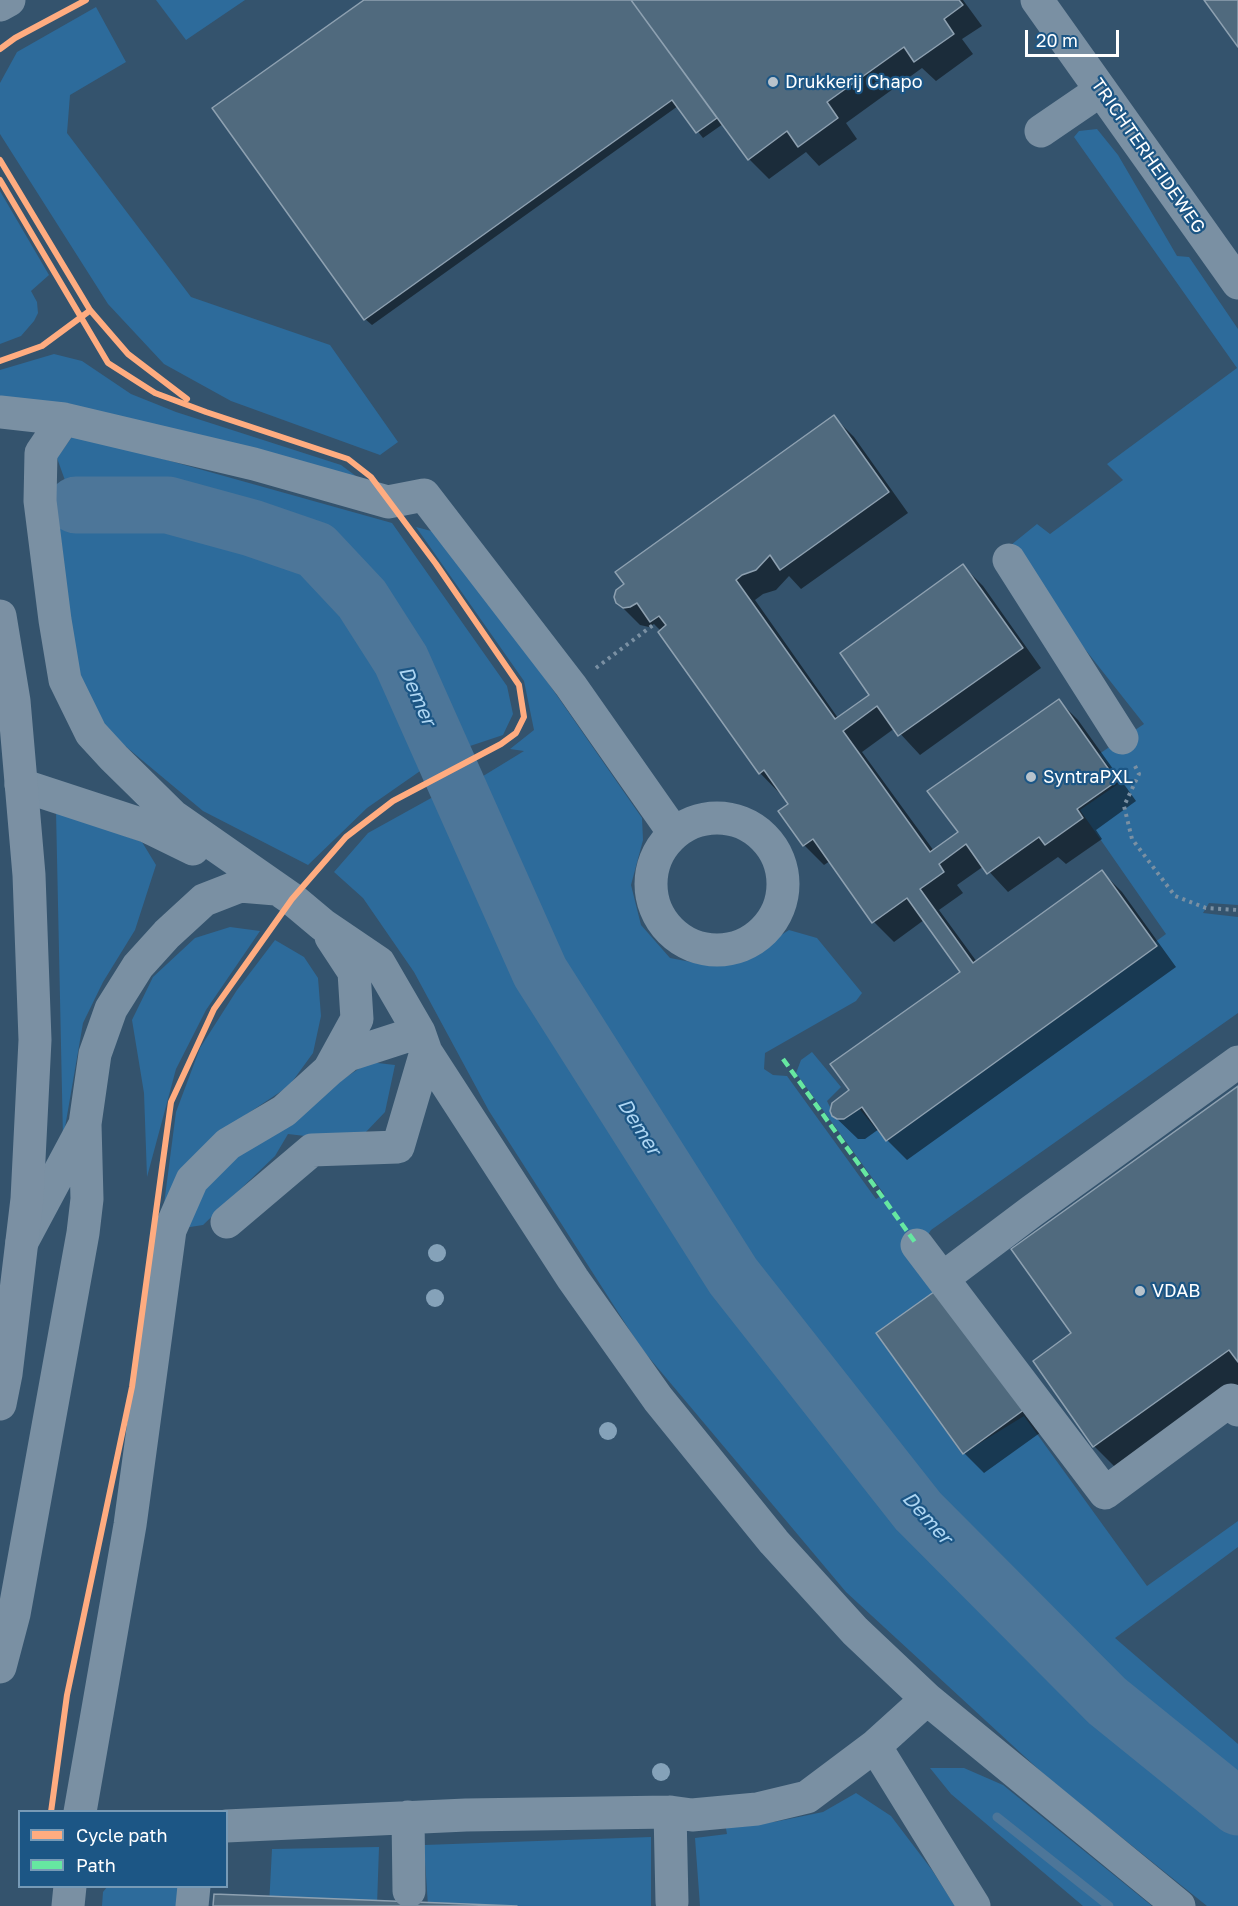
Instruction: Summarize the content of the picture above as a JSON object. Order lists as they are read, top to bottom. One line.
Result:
{"streets":{"street":["TRICHTERHEIDEWEG"]},"water":["Demer"],"places":["Drukkerij Chapo","SyntraPXL","VDAB"],"legend":["Cycle path","Path"],"scale_bar":"20 m"}
